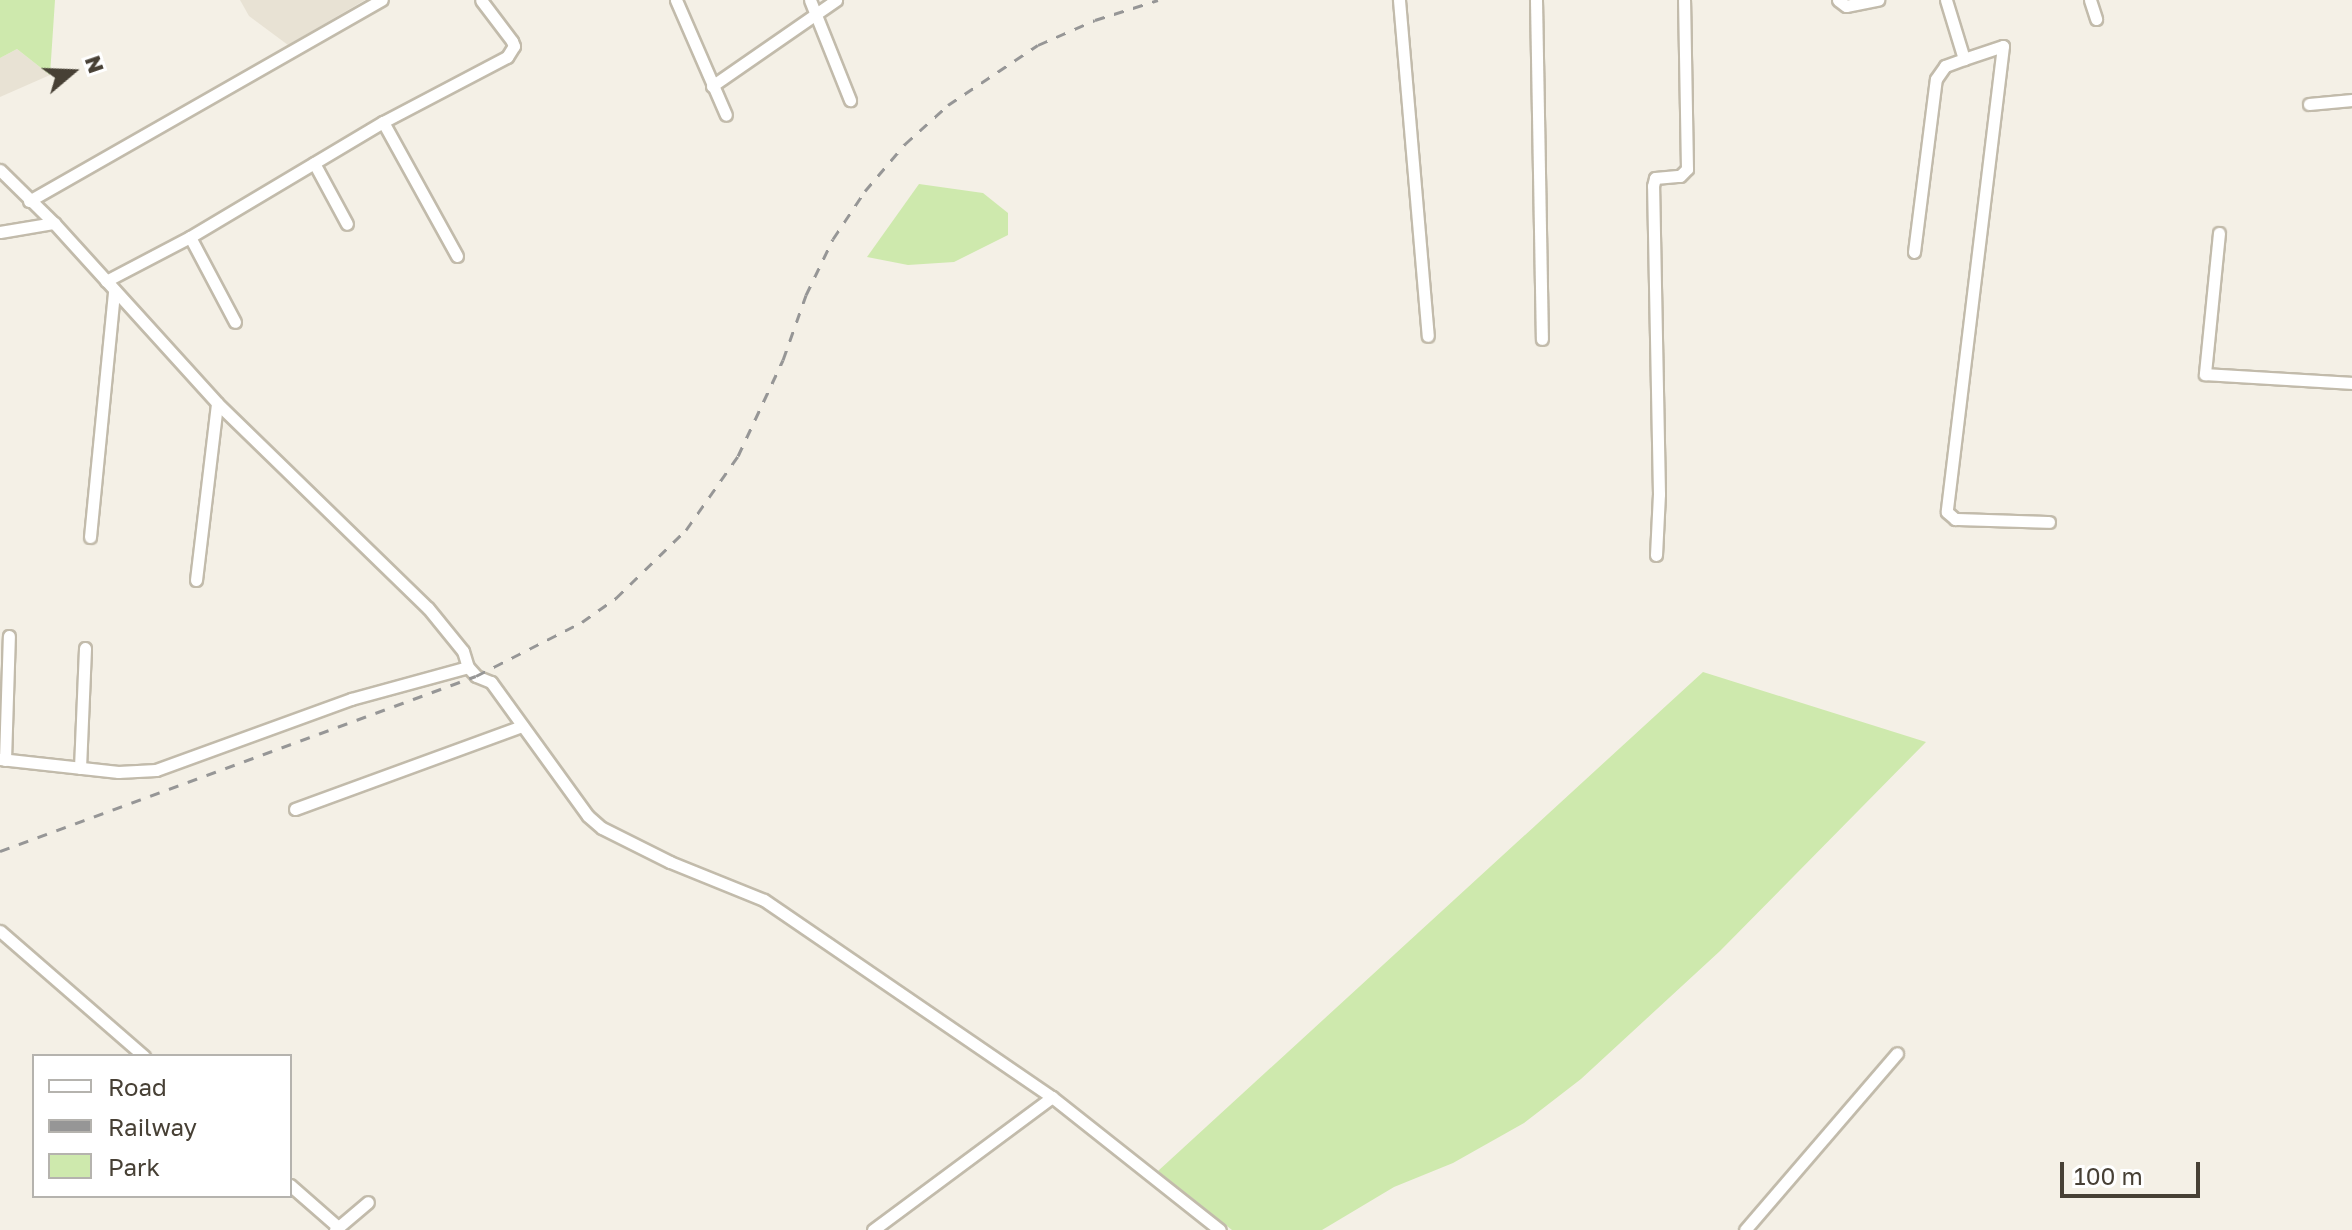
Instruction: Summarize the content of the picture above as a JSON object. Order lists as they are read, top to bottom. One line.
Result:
{"legend":["Road","Railway","Park"],"scale_bar":"100 m","north":"right"}
